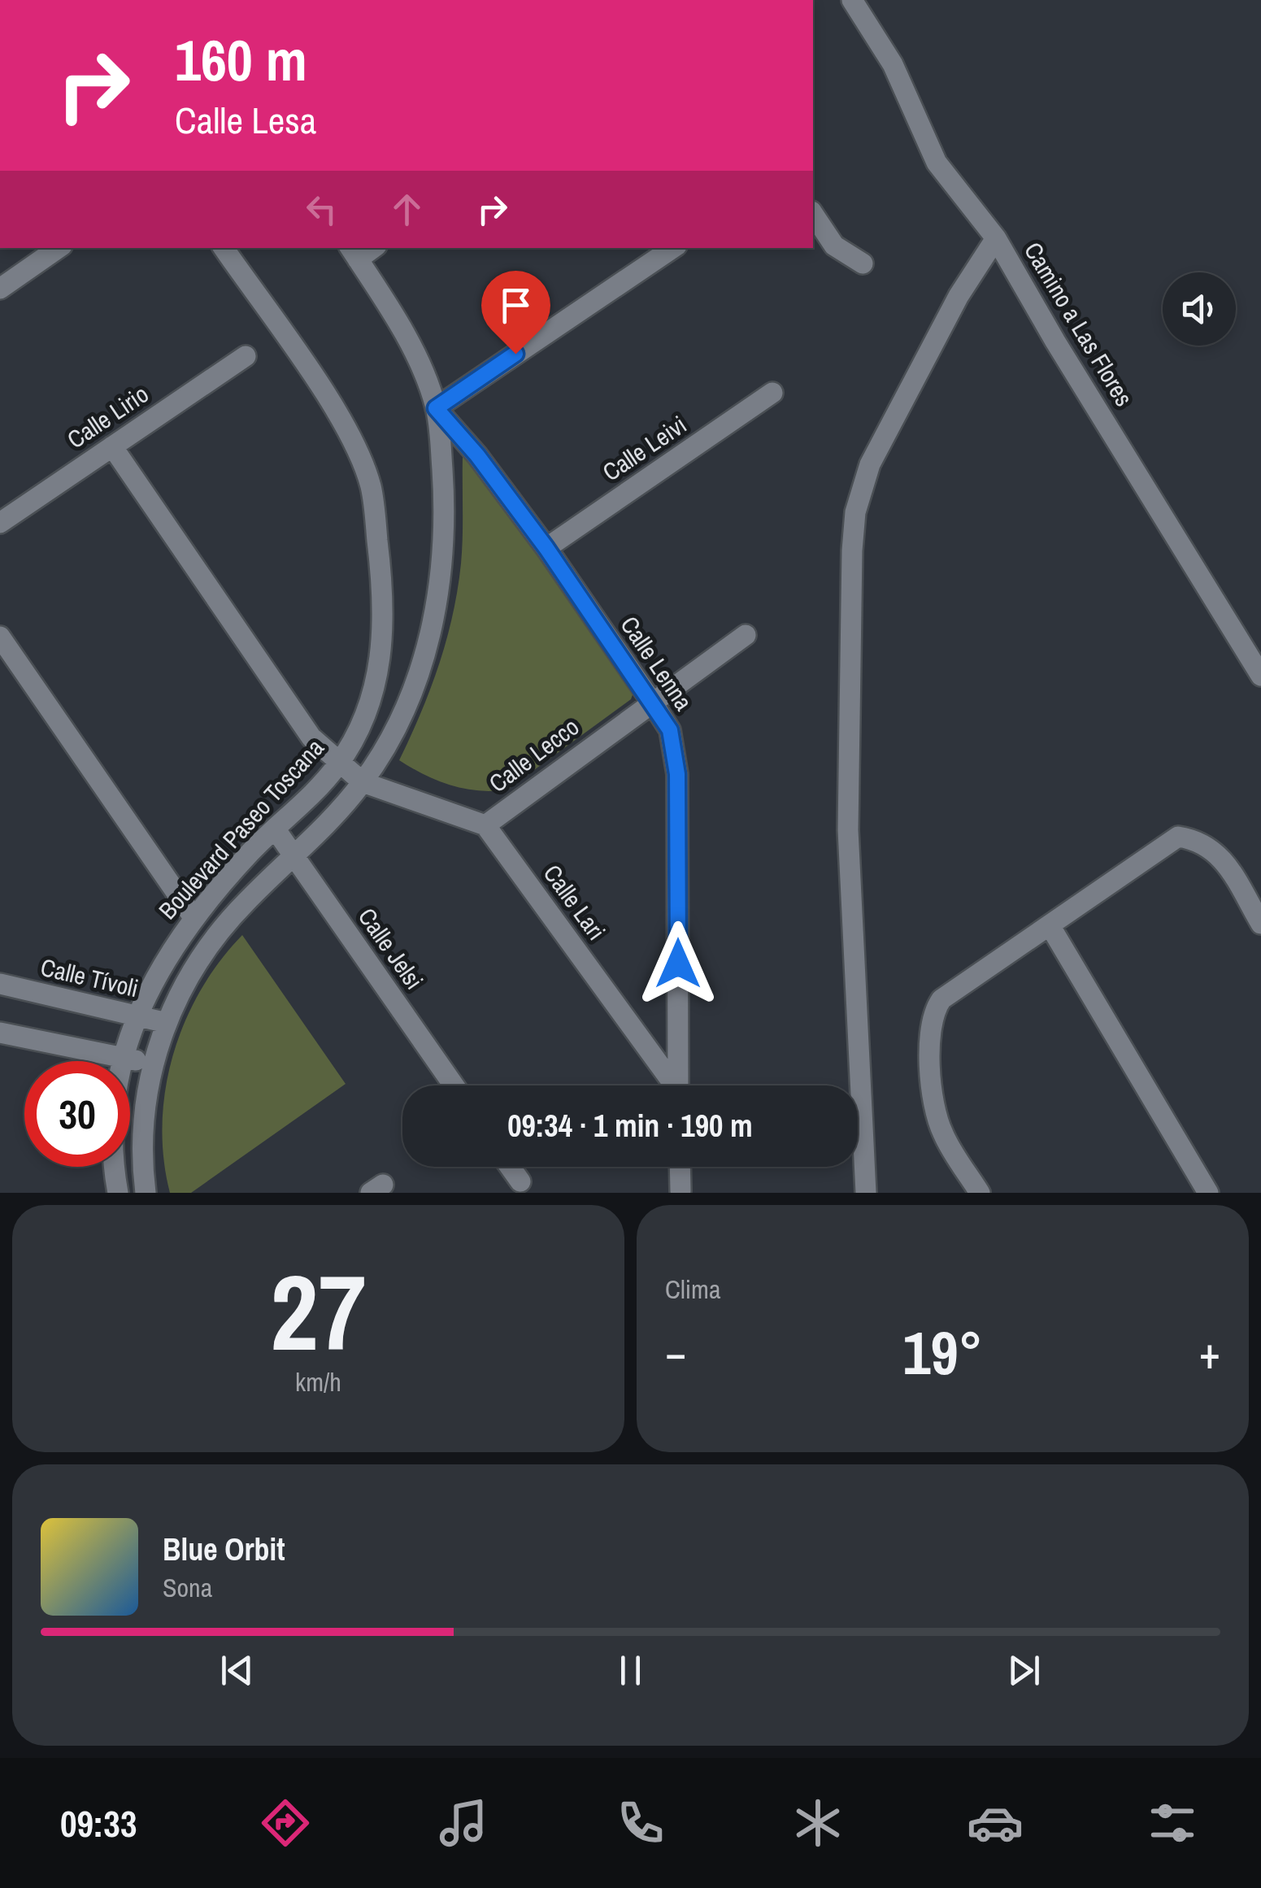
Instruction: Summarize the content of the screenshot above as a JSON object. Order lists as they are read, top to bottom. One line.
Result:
{"streets":{"street":["Camino a Las Flores","Calle Lirio","Calle Leivi","Calle Lenna","Calle Lecco","Boulevard Paseo Toscana","Calle Lari","Calle Jelsi","Calle Tívoli"]},"crossings":[["Calle Lirio","Calle Lecco"],["Calle Leivi","Calle Lenna"],["Calle Lenna","Calle Lecco"],["Calle Lecco","Boulevard Paseo Toscana"],["Calle Lecco","Calle Lari"],["Boulevard Paseo Toscana","Calle Jelsi"],["Boulevard Paseo Toscana","Calle Tívoli"]],"page":{"turn":["160 m","Calle Lesa"],"limit":"30","trip":"09:34 · 1 min · 190 m","tile":[["27","km/h"],"Clima"],"heat":["−","19°","+"],"song":["Blue Orbit","Sona"],"tabs":"09:33"}}
